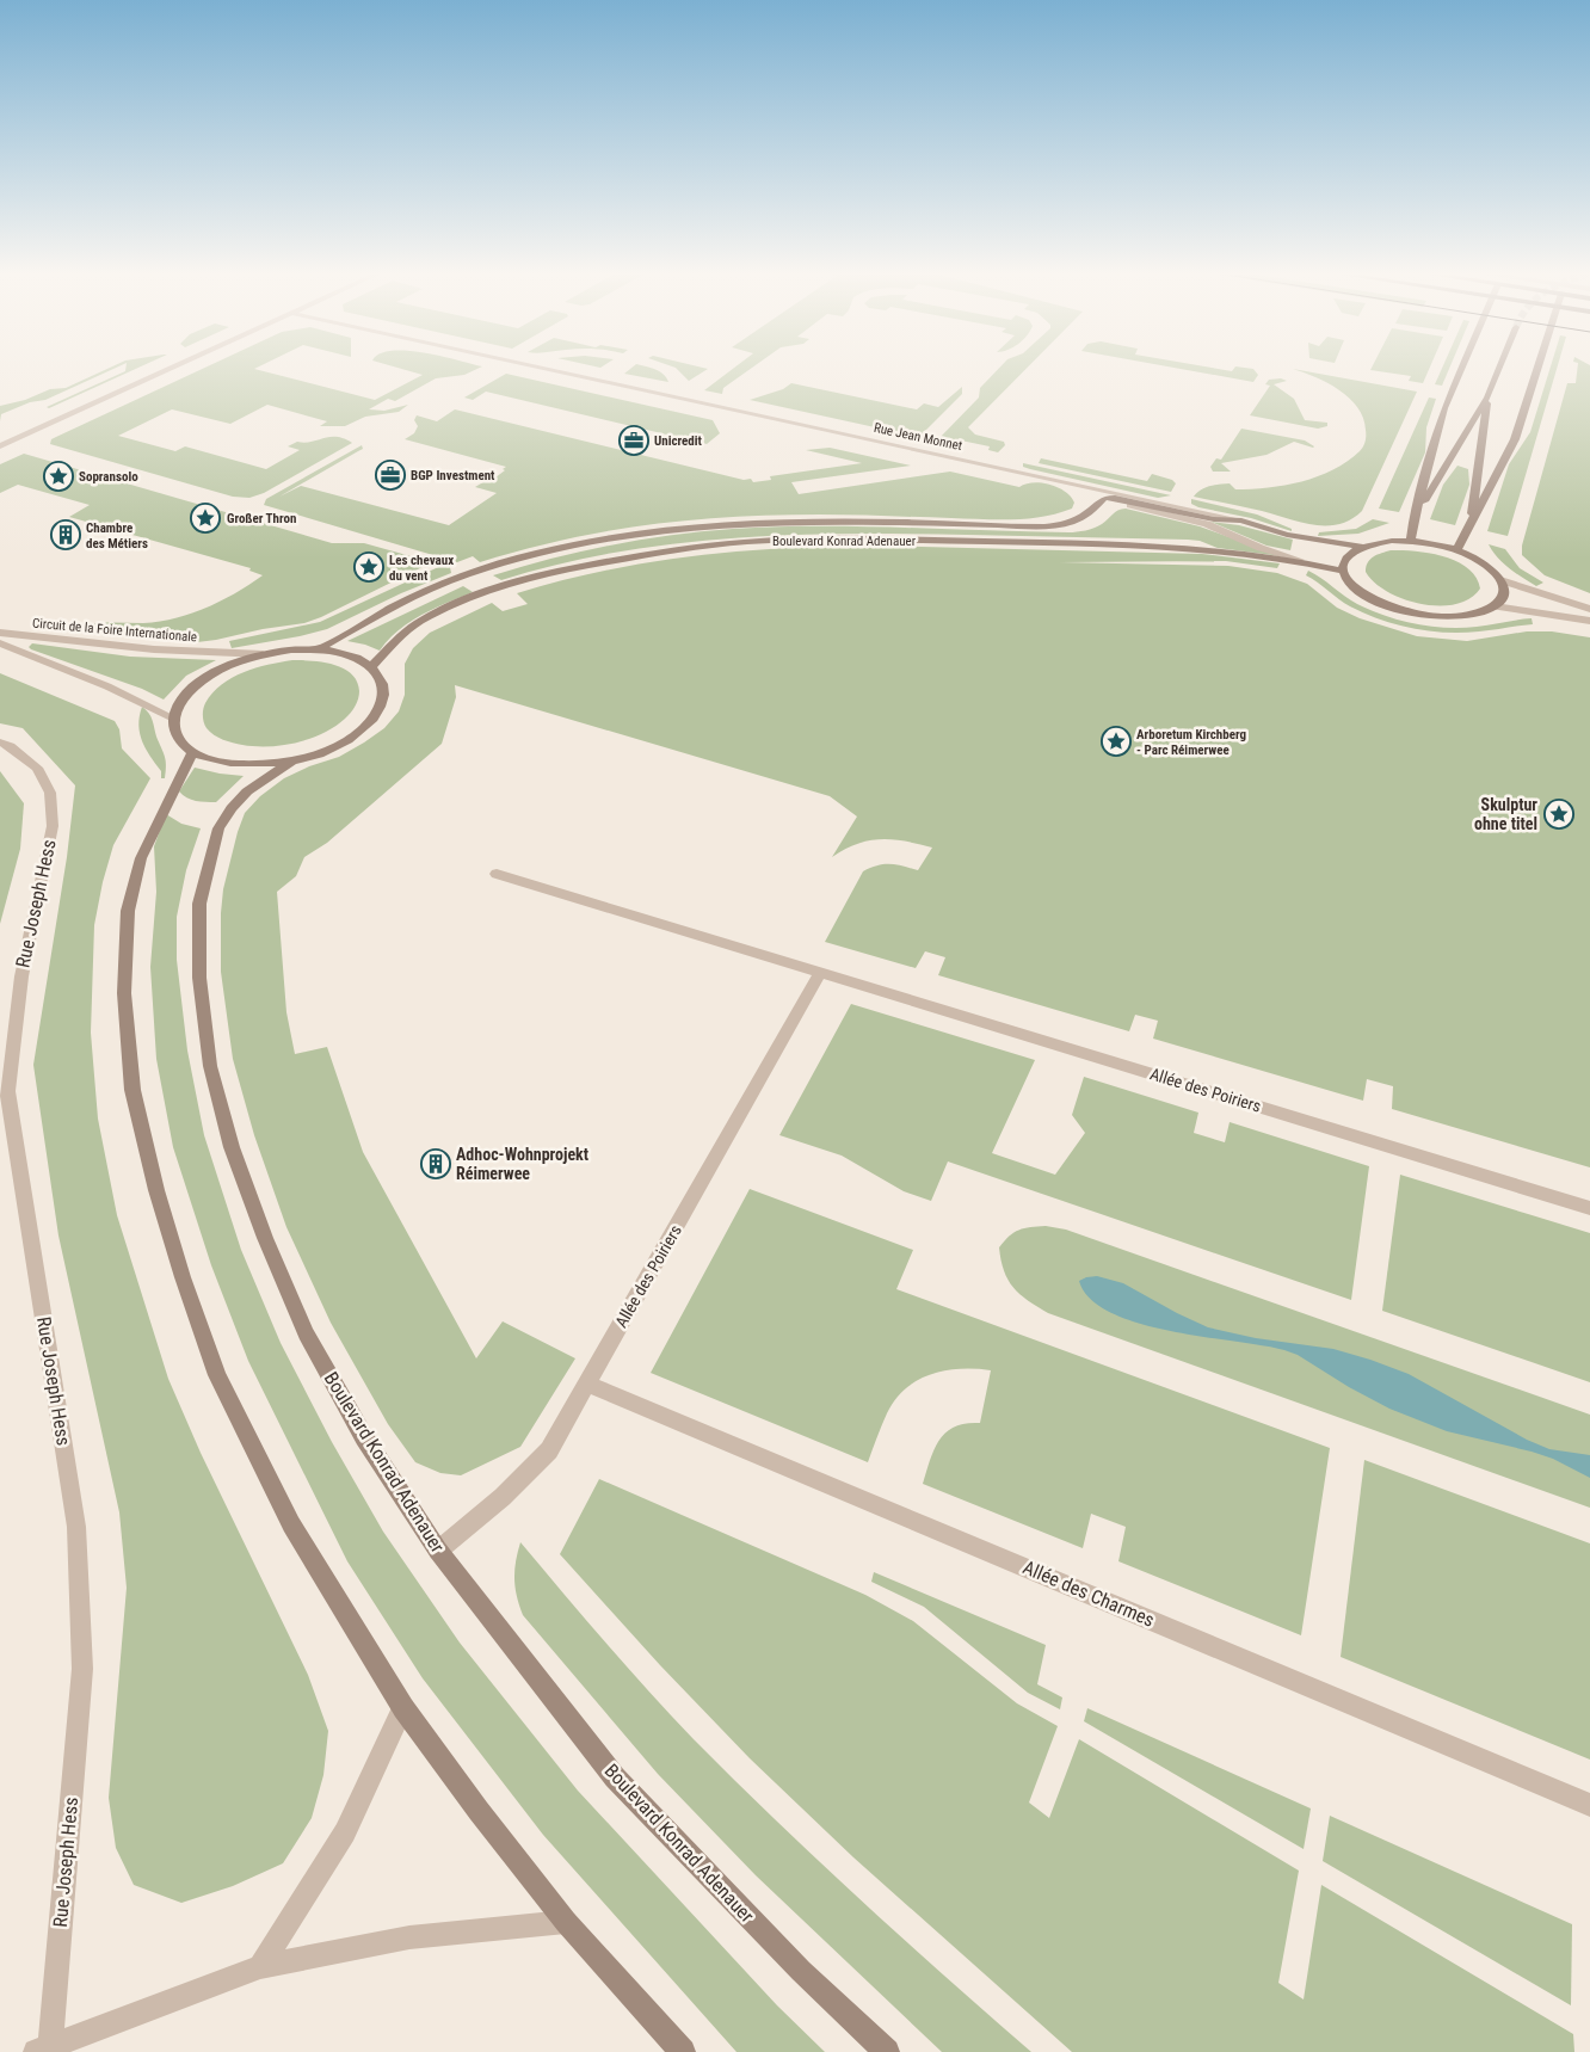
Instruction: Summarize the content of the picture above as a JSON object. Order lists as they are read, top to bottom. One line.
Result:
{"streets":{"main road":["Rue Jean Monnet","Boulevard Konrad Adenauer"],"street":["Circuit de la Foire Internationale","Rue Joseph Hess","Allée des Poiriers","Allée des Charmes"]},"crossings":[["Rue Jean Monnet","Boulevard Konrad Adenauer"],["Boulevard Konrad Adenauer","Circuit de la Foire Internationale"],["Boulevard Konrad Adenauer","Allée des Poiriers"],["Allée des Poiriers","Allée des Charmes"]],"places":{"office":["Unicredit","BGP Investment"],"place":["Sopransolo","Großer Thron","Les chevaux du vent","Arboretum Kirchberg - Parc Réimerwee","Skulptur ohne titel"],"building":["Chambre des Métiers","Adhoc-Wohnprojekt Réimerwee"]}}
